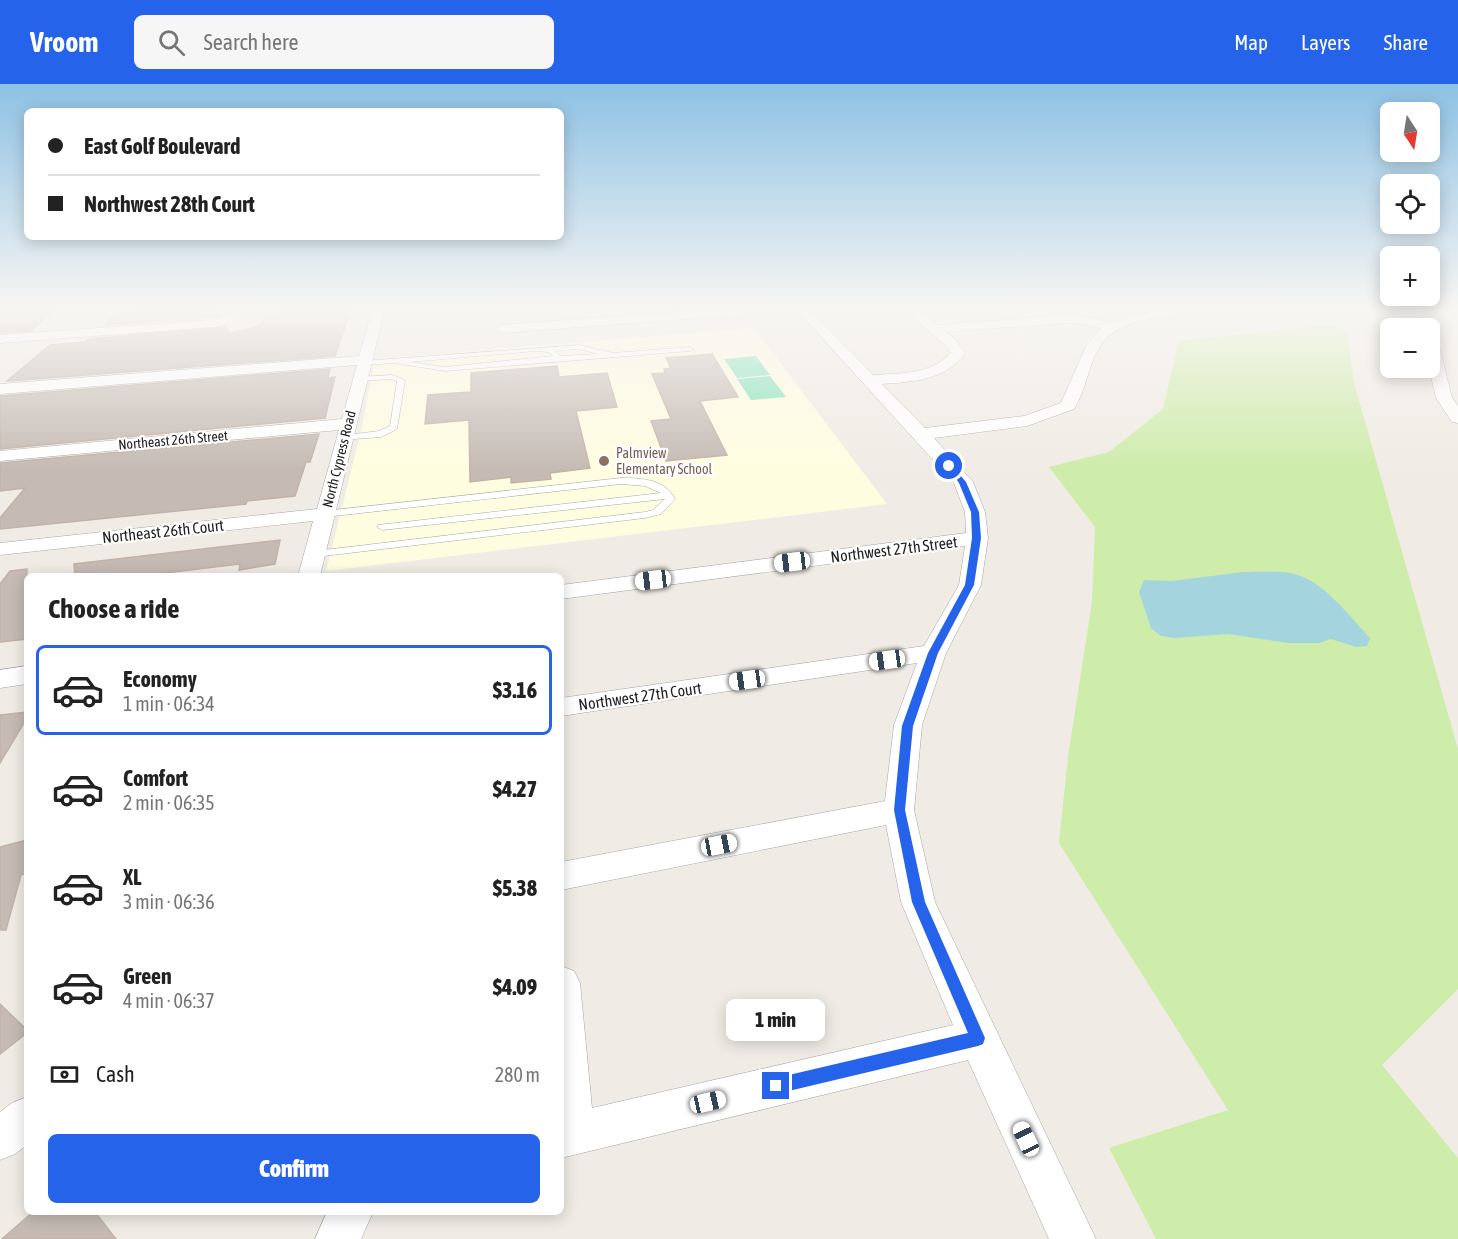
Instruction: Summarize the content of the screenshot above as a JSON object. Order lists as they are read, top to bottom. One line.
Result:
{"streets":{"street":["Northeast 26th Street","North Cypress Road","Northeast 26th Court","Northwest 27th Street","Northwest 27th Court"]},"crossings":[["Northeast 26th Street","North Cypress Road"],["North Cypress Road","Northeast 26th Court"]],"places":["Palmview Elementary School"],"north":"bottom","page":{"header":"Vroom","search":"Search here","nav":["Map","Layers","Share"],"map_buttons":["+","−"],"banner":["East Golf Boulevard","Northwest 28th Court"],"heading":"Choose a ride","list":[{"name":"Economy","note":"1 min · 06:34","value":"$3.16"},{"name":"Comfort","note":"2 min · 06:35","value":"$4.27"},{"name":"XL","note":"3 min · 06:36","value":"$5.38"},{"name":"Green","note":"4 min · 06:37","value":"$4.09"}],"bubble":"1 min","pay":["Cash","280 m"],"buttons":"Confirm"}}
